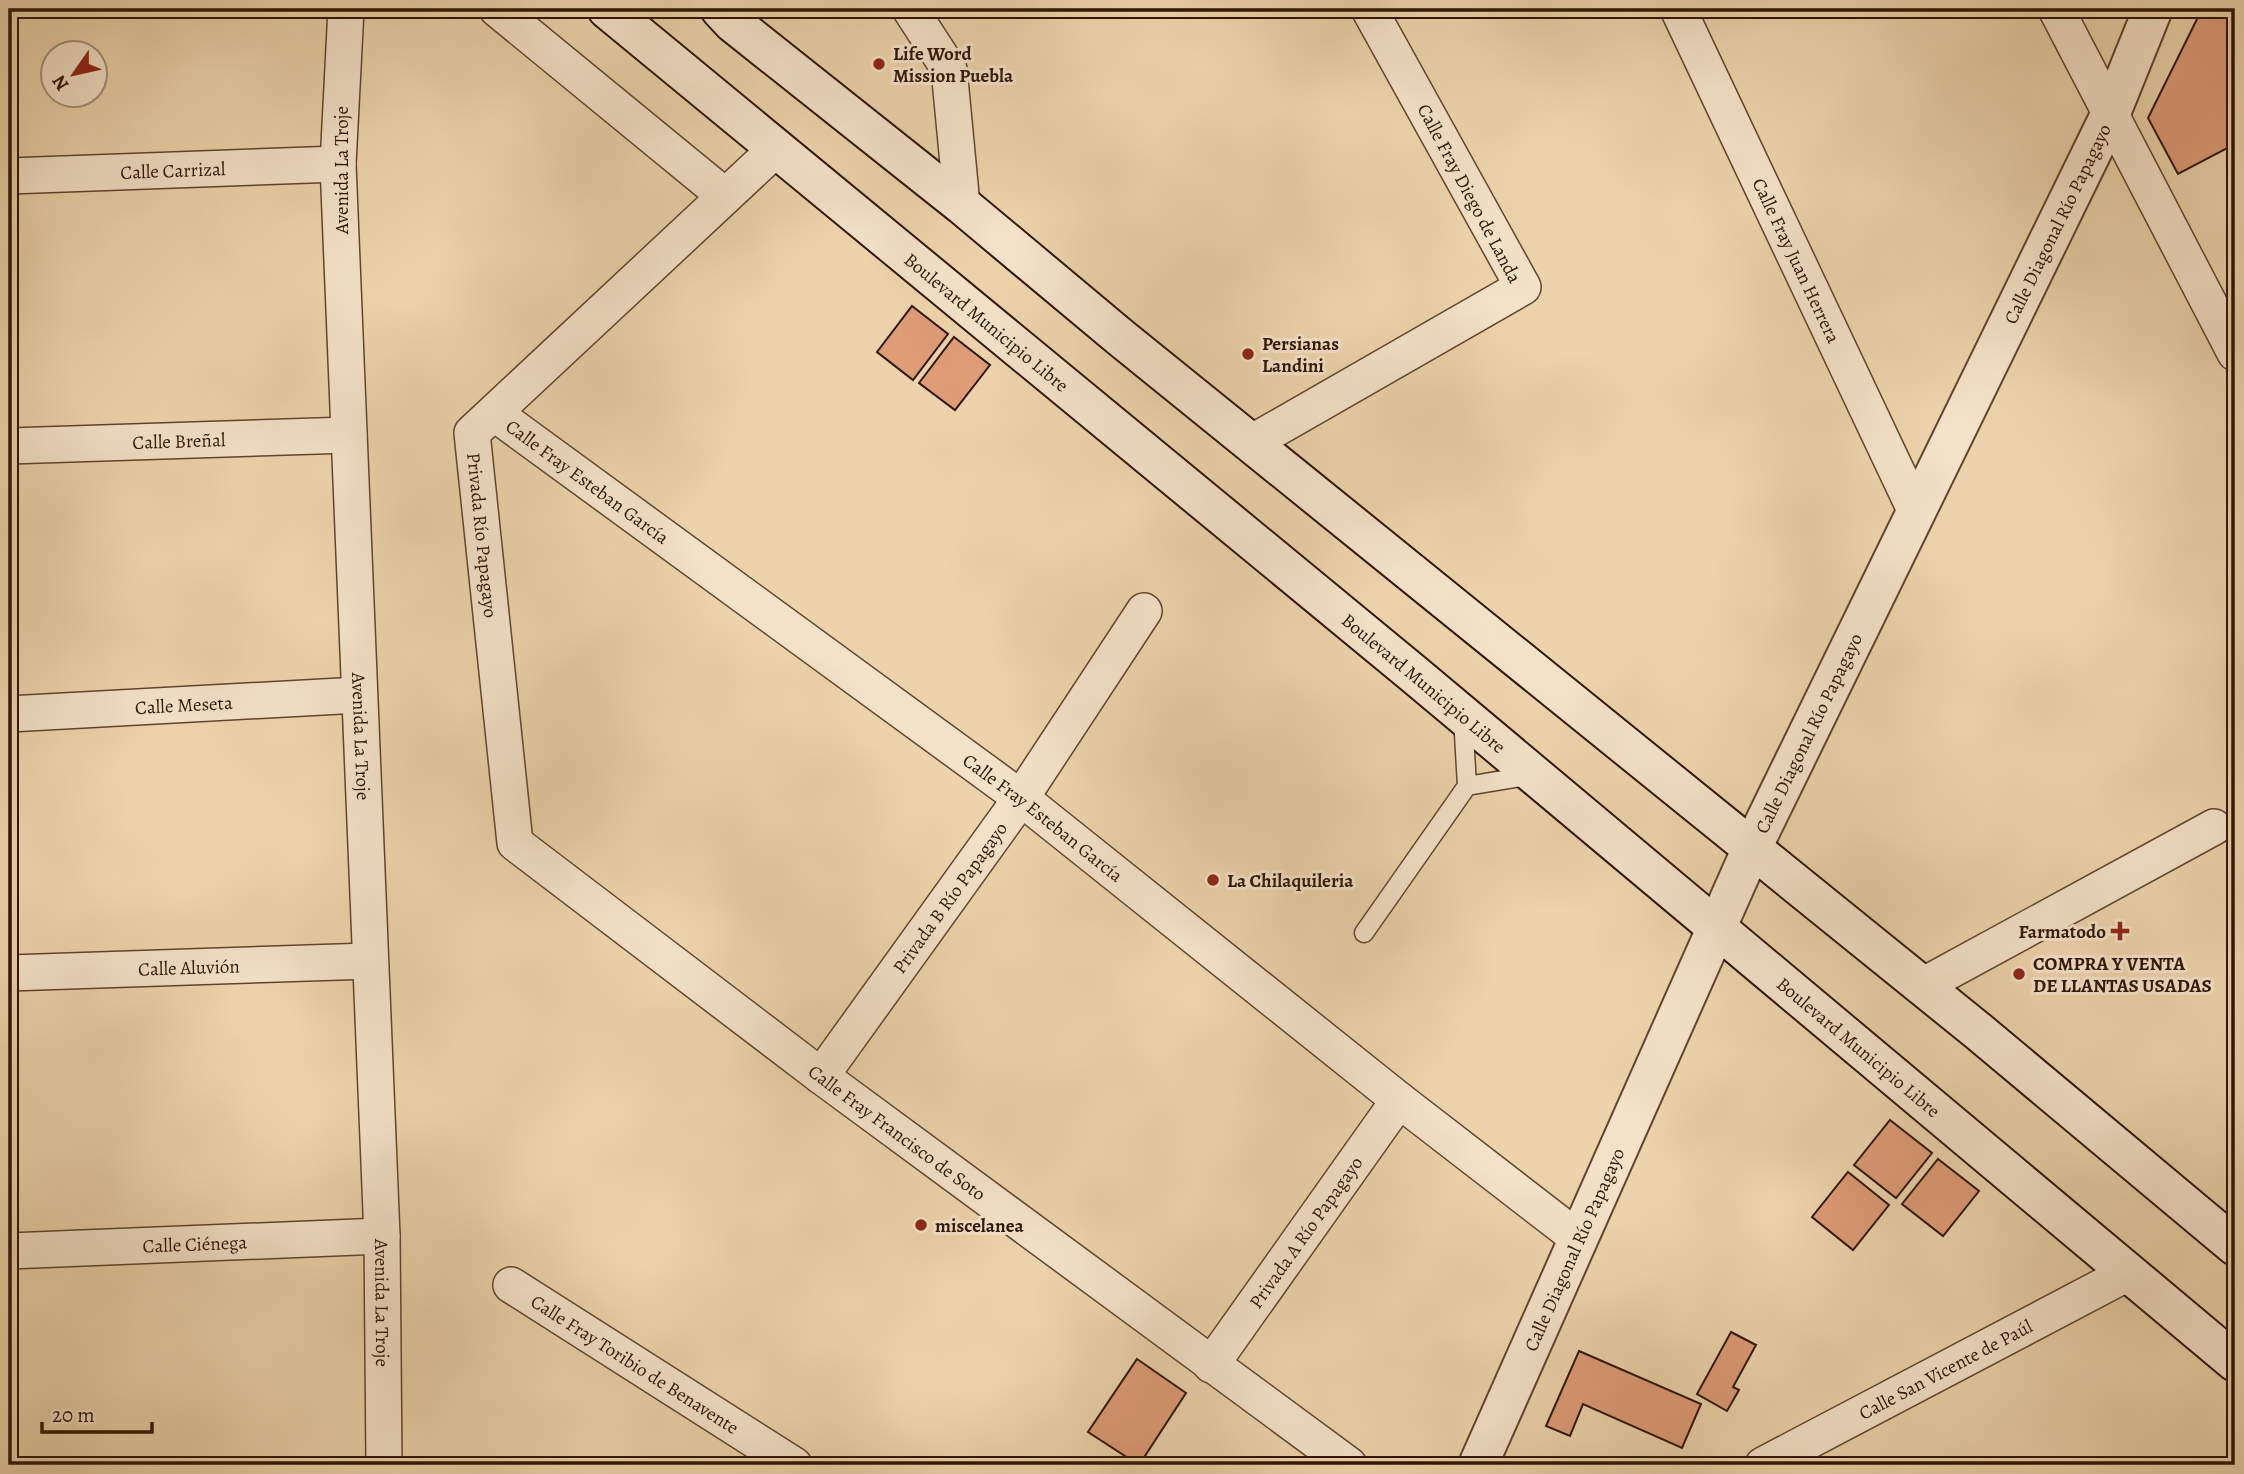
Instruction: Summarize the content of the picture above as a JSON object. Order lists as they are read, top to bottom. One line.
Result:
{"streets":{"main road":["Calle Diagonal Río Papagayo","Boulevard Municipio Libre"],"street":["Calle Carrizal","Avenida La Troje","Calle Fray Diego de Landa","Calle Fray Juan Herrera","Calle Breñal","Calle Fray Esteban García","Privada Río Papagayo","Calle Meseta","Privada B Río Papagayo","Calle Aluvión","Calle Fray Francisco de Soto","Privada A Río Papagayo","Calle Ciénega","Calle Fray Toribio de Benavente","Calle San Vicente de Paúl"]},"crossings":[["Calle Carrizal","Avenida La Troje"],["Avenida La Troje","Calle Breñal"],["Avenida La Troje","Calle Meseta"],["Avenida La Troje","Calle Aluvión"],["Avenida La Troje","Calle Ciénega"],["Calle Diagonal Río Papagayo","Calle Fray Juan Herrera"],["Calle Diagonal Río Papagayo","Boulevard Municipio Libre"],["Calle Diagonal Río Papagayo","Calle Fray Esteban García"],["Boulevard Municipio Libre","Privada Río Papagayo"],["Boulevard Municipio Libre","Calle San Vicente de Paúl"],["Calle Fray Esteban García","Privada Río Papagayo"],["Calle Fray Esteban García","Privada B Río Papagayo"],["Calle Fray Esteban García","Privada A Río Papagayo"],["Privada Río Papagayo","Calle Fray Francisco de Soto"],["Privada B Río Papagayo","Calle Fray Francisco de Soto"],["Calle Fray Francisco de Soto","Privada A Río Papagayo"]],"places":{"other":["Life Word Mission Puebla","Persianas Landini","La Chilaquileria","COMPRA Y VENTA DE LLANTAS USADAS","miscelanea"],"health":["Farmatodo"]},"scale_bar":"20 m","north":"bottom left"}
